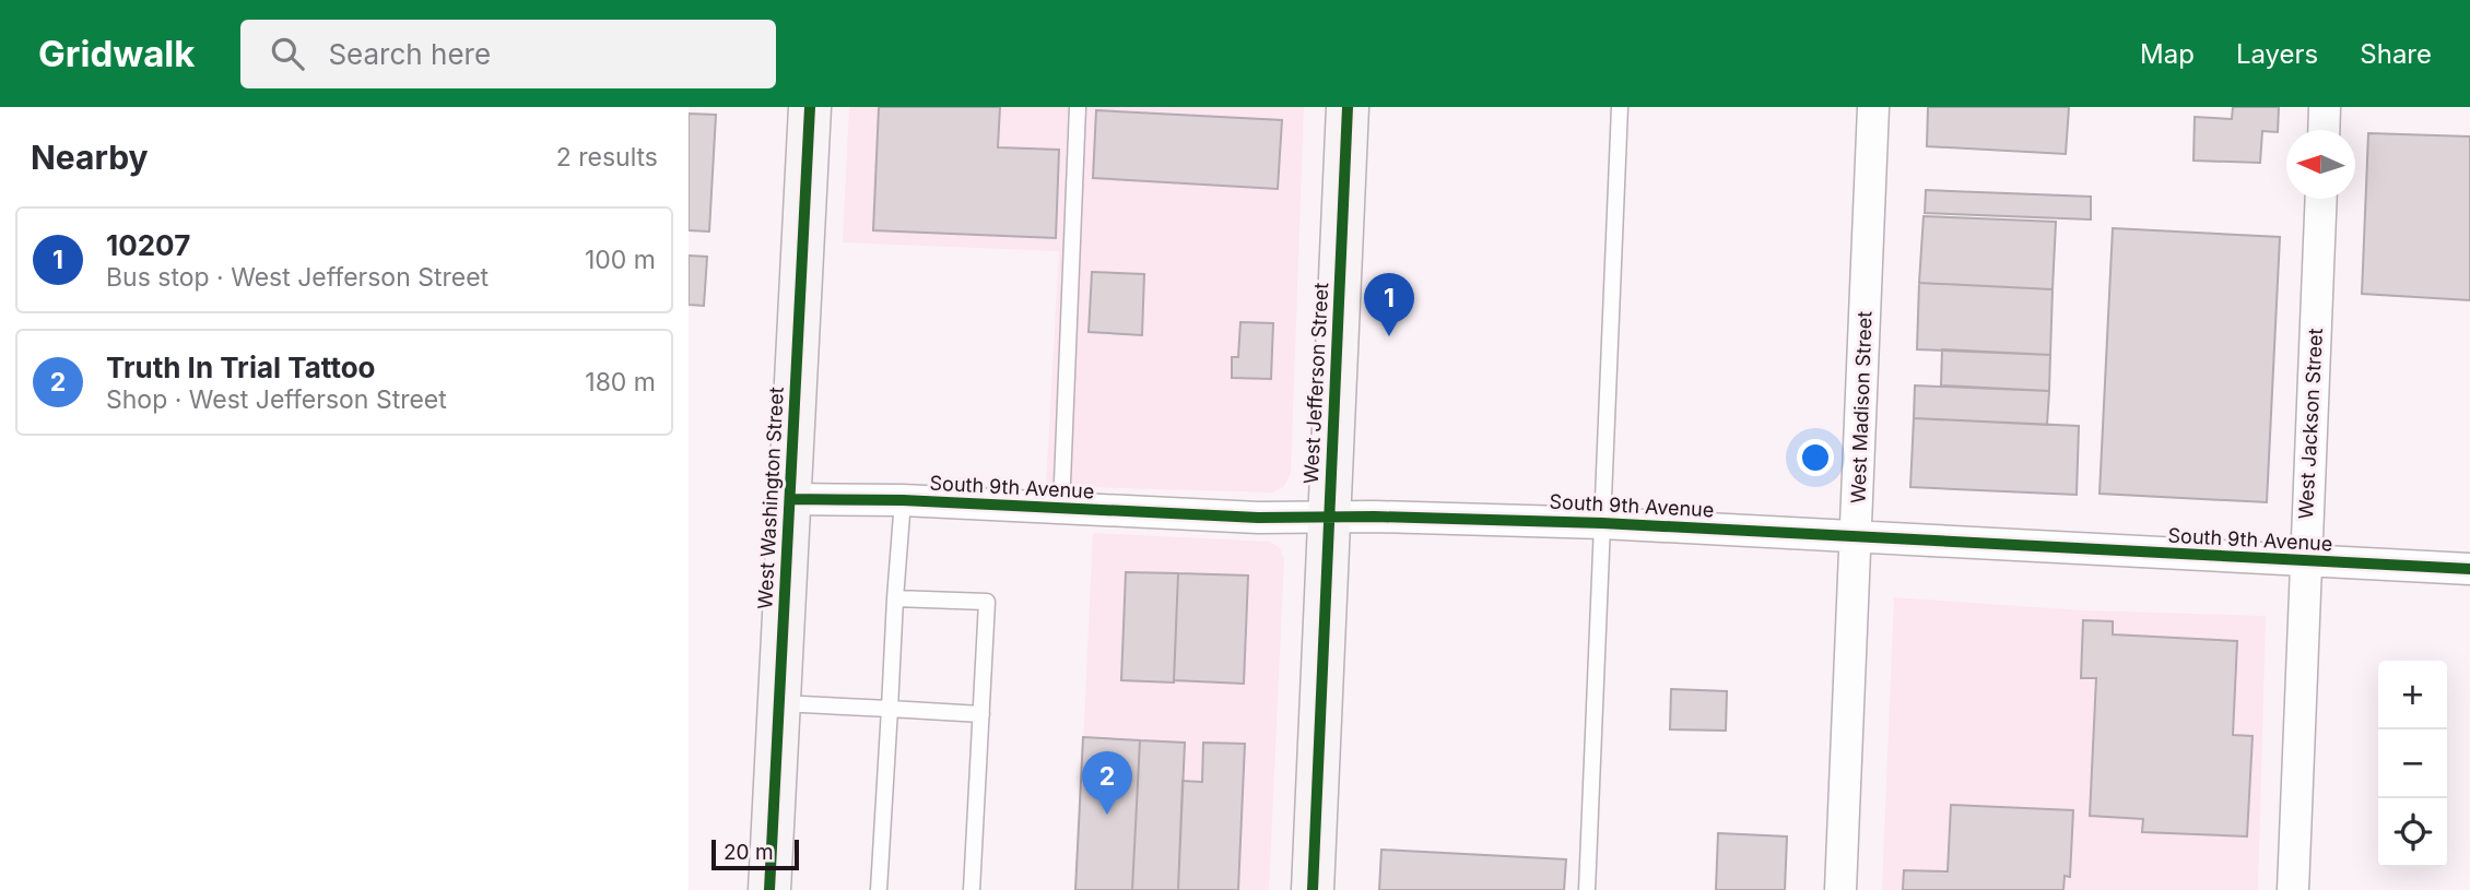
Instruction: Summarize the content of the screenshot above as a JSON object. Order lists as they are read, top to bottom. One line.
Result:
{"streets":{"main road":["West Jefferson Street","West Washington Street"],"street":["West Madison Street","West Jackson Street","South 9th Avenue"]},"crossings":[["West Jefferson Street","South 9th Avenue"],["West Madison Street","South 9th Avenue"],["West Jackson Street","South 9th Avenue"],["South 9th Avenue","West Washington Street"]],"scale_bar":"20 m","north":"left","page":{"header":"Gridwalk","search":"Search here","nav":["Map","Layers","Share"],"heading":["Nearby","2 results"],"list":[{"mark":"1","name":"10207","note":"Bus stop · West Jefferson Street","value":"100 m"},{"mark":"2","name":"Truth In Trial Tattoo","note":"Shop · West Jefferson Street","value":"180 m"}],"pins":["1","2"],"map_buttons":["+","−"],"scale":"20 m"}}
